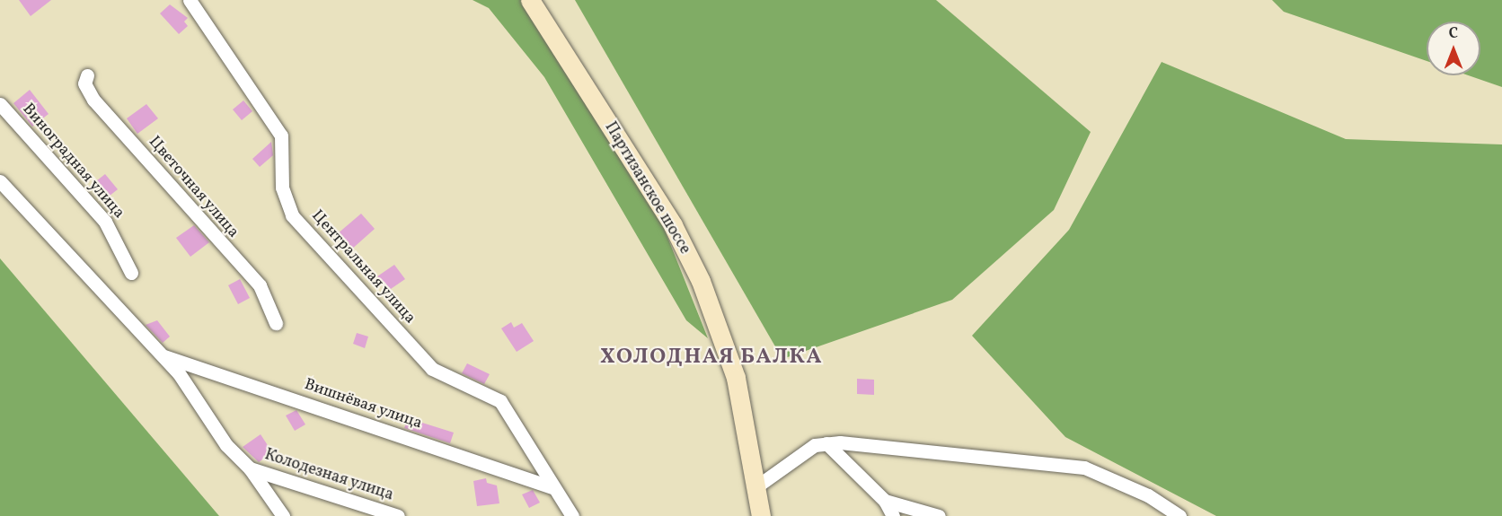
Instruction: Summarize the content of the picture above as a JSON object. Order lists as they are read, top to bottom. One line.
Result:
{"streets":{"main road":["Партизанское шоссе"],"street":["Виноградная улица","Цветочная улица","Центральная улица","Вишнёвая улица","Колодезная улица"]},"crossings":[["Центральная улица","Вишнёвая улица"]],"districts":["ХОЛОДНАЯ БАЛКА"],"north":"top"}
